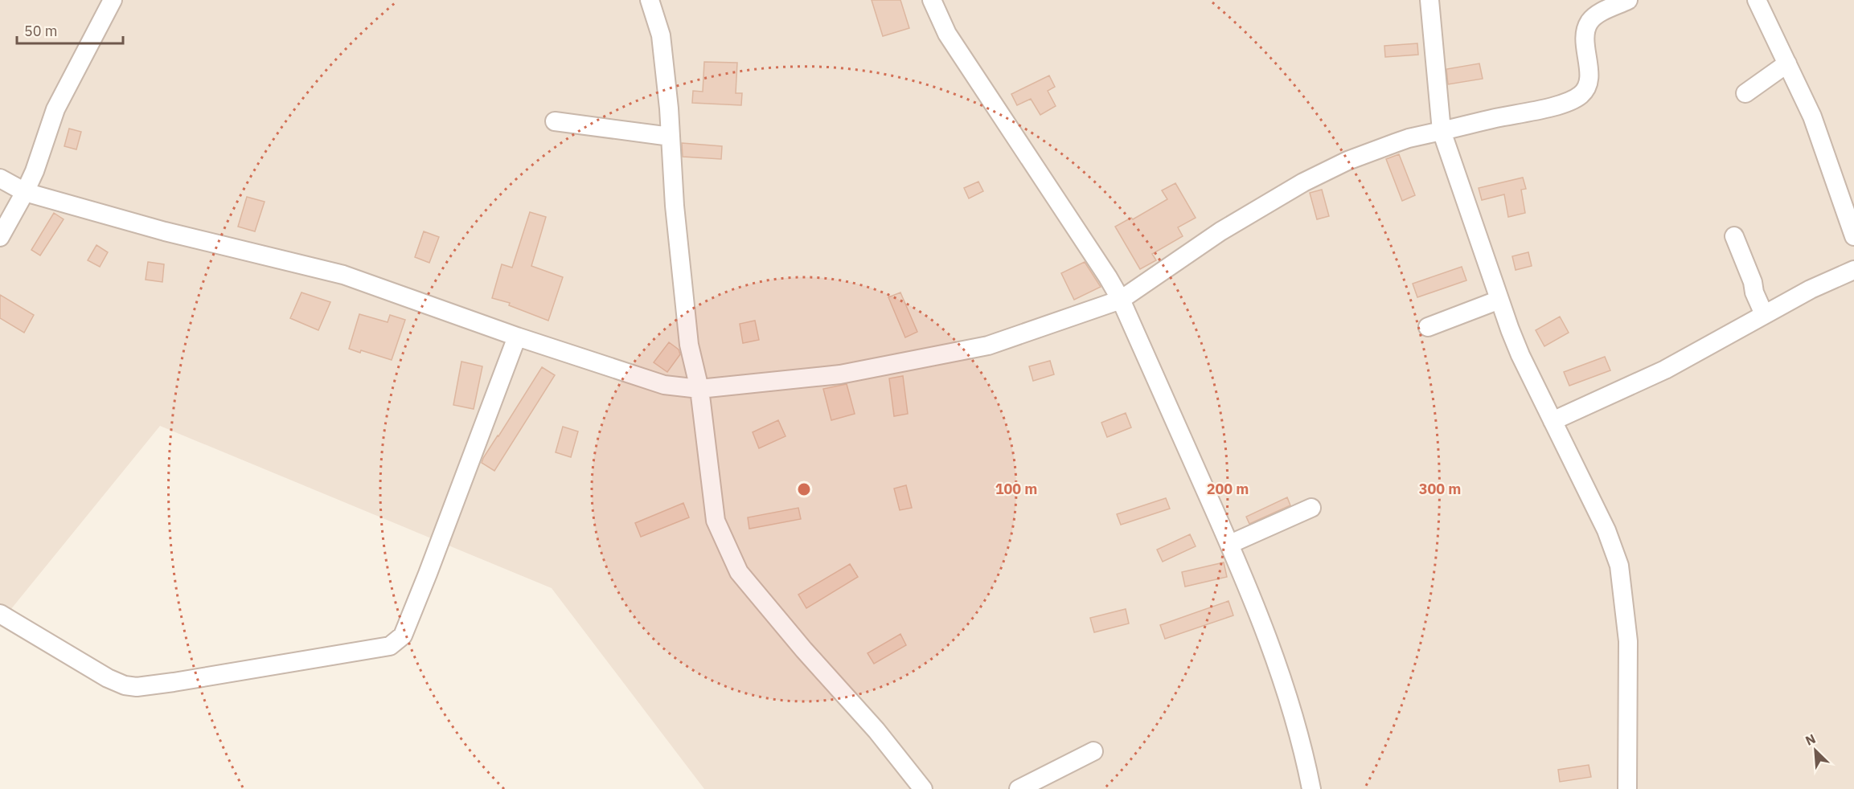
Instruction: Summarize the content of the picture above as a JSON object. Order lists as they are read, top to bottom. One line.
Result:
{"scale_bar":"50 m","north":"top left","rings":["100 m","200 m","300 m"]}
